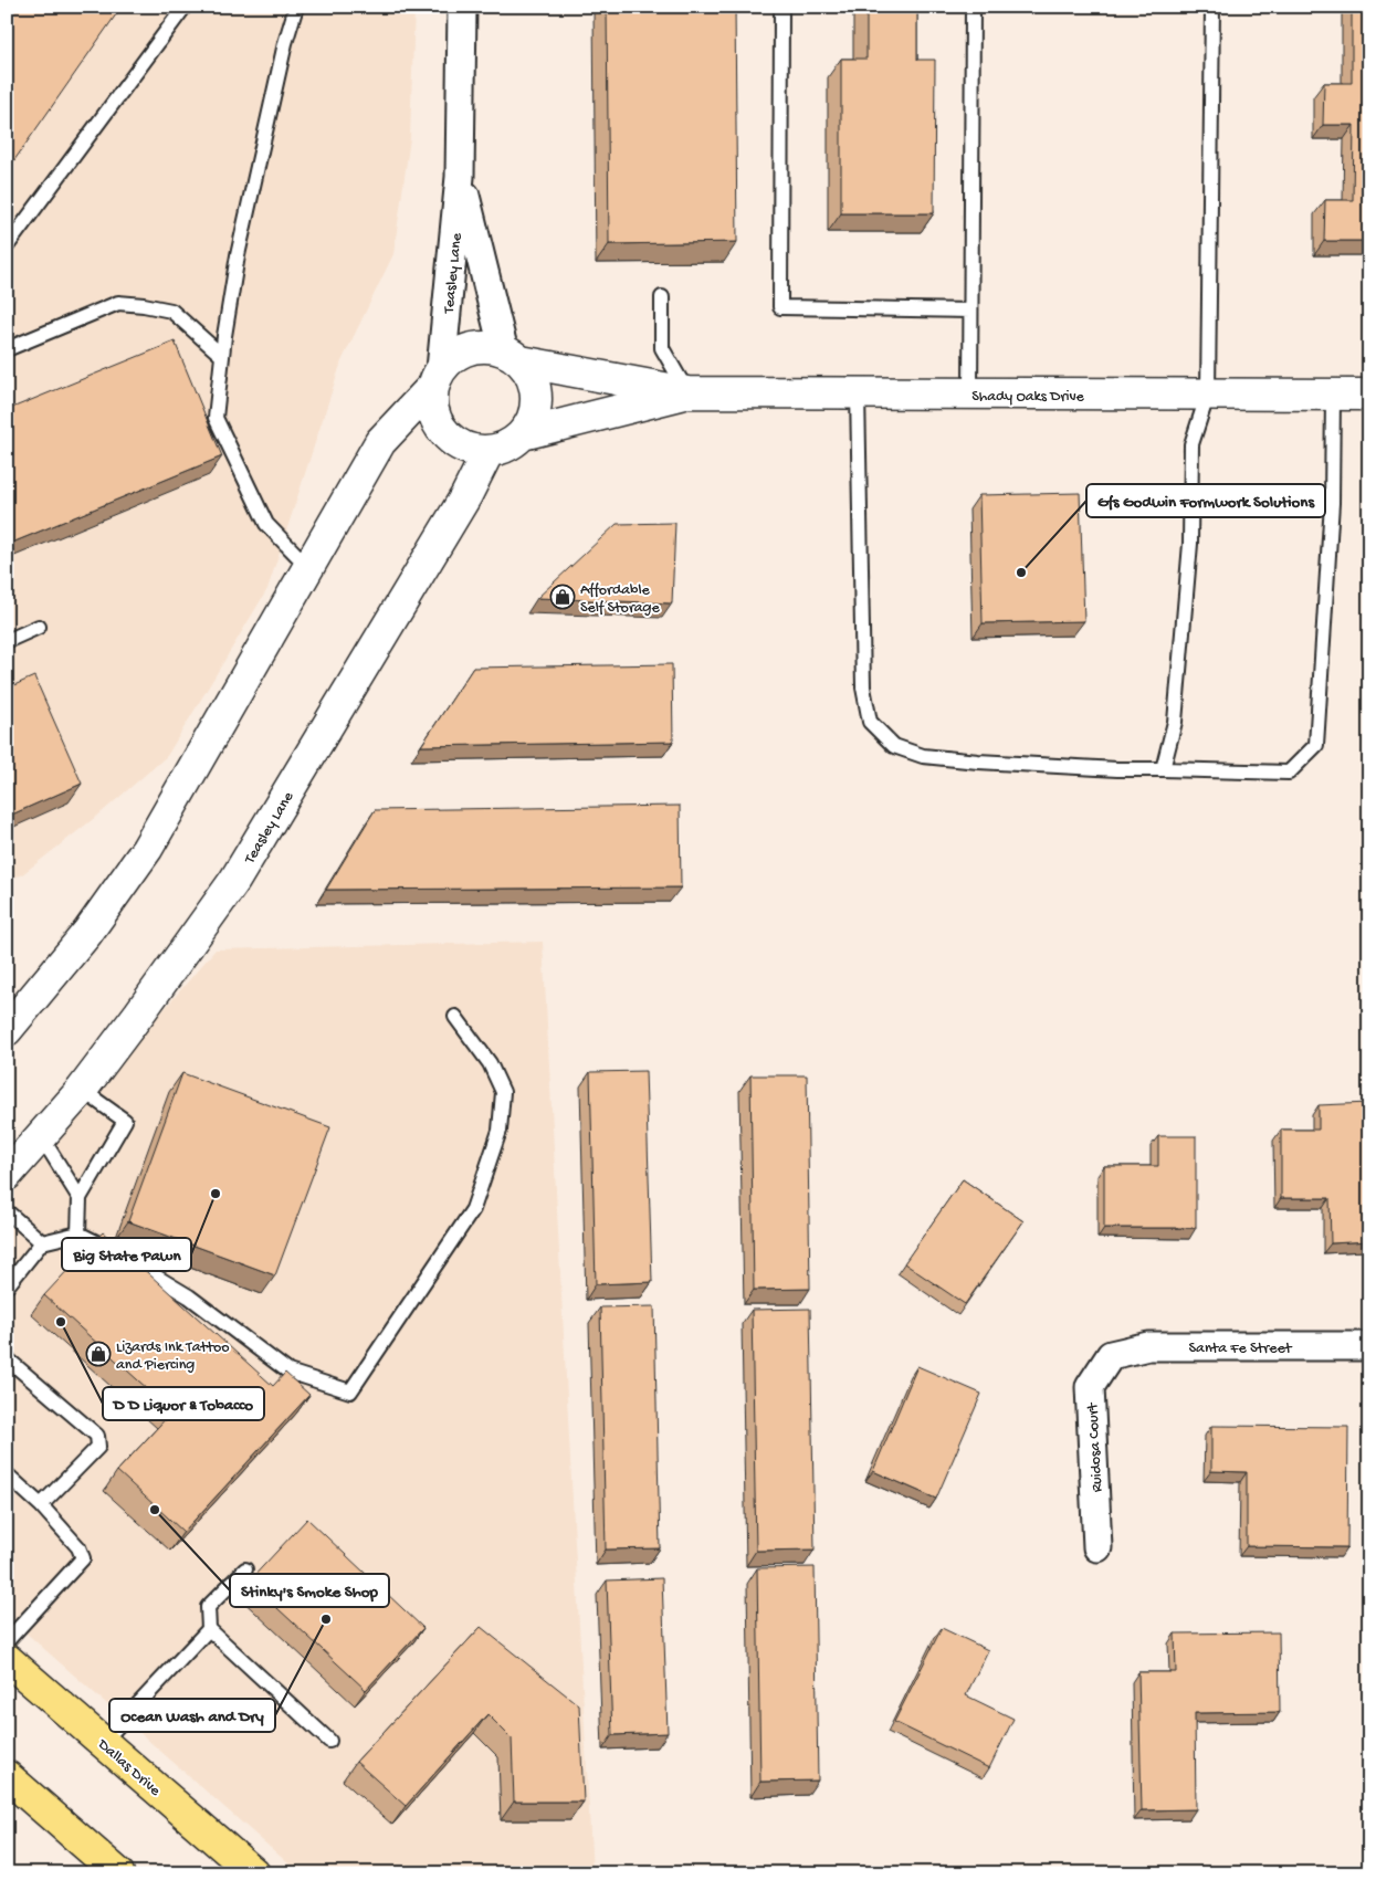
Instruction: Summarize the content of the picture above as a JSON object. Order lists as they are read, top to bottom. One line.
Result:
{"streets":{"main road":["Dallas Drive"],"street":["Teasley Lane","Shady Oaks Drive","Santa Fe Street","Ruidosa Court"]},"crossings":[["Teasley Lane","Shady Oaks Drive"],["Santa Fe Street","Ruidosa Court"]],"places":{"other":["Gfs Godwin Formwork Solutions","Big State Pawn","D D Liquor & Tobacco","Stinky's Smoke Shop","Ocean Wash and Dry"],"shop":["Affordable Self Storage","Lizards Ink Tattoo and Piercing"]}}
